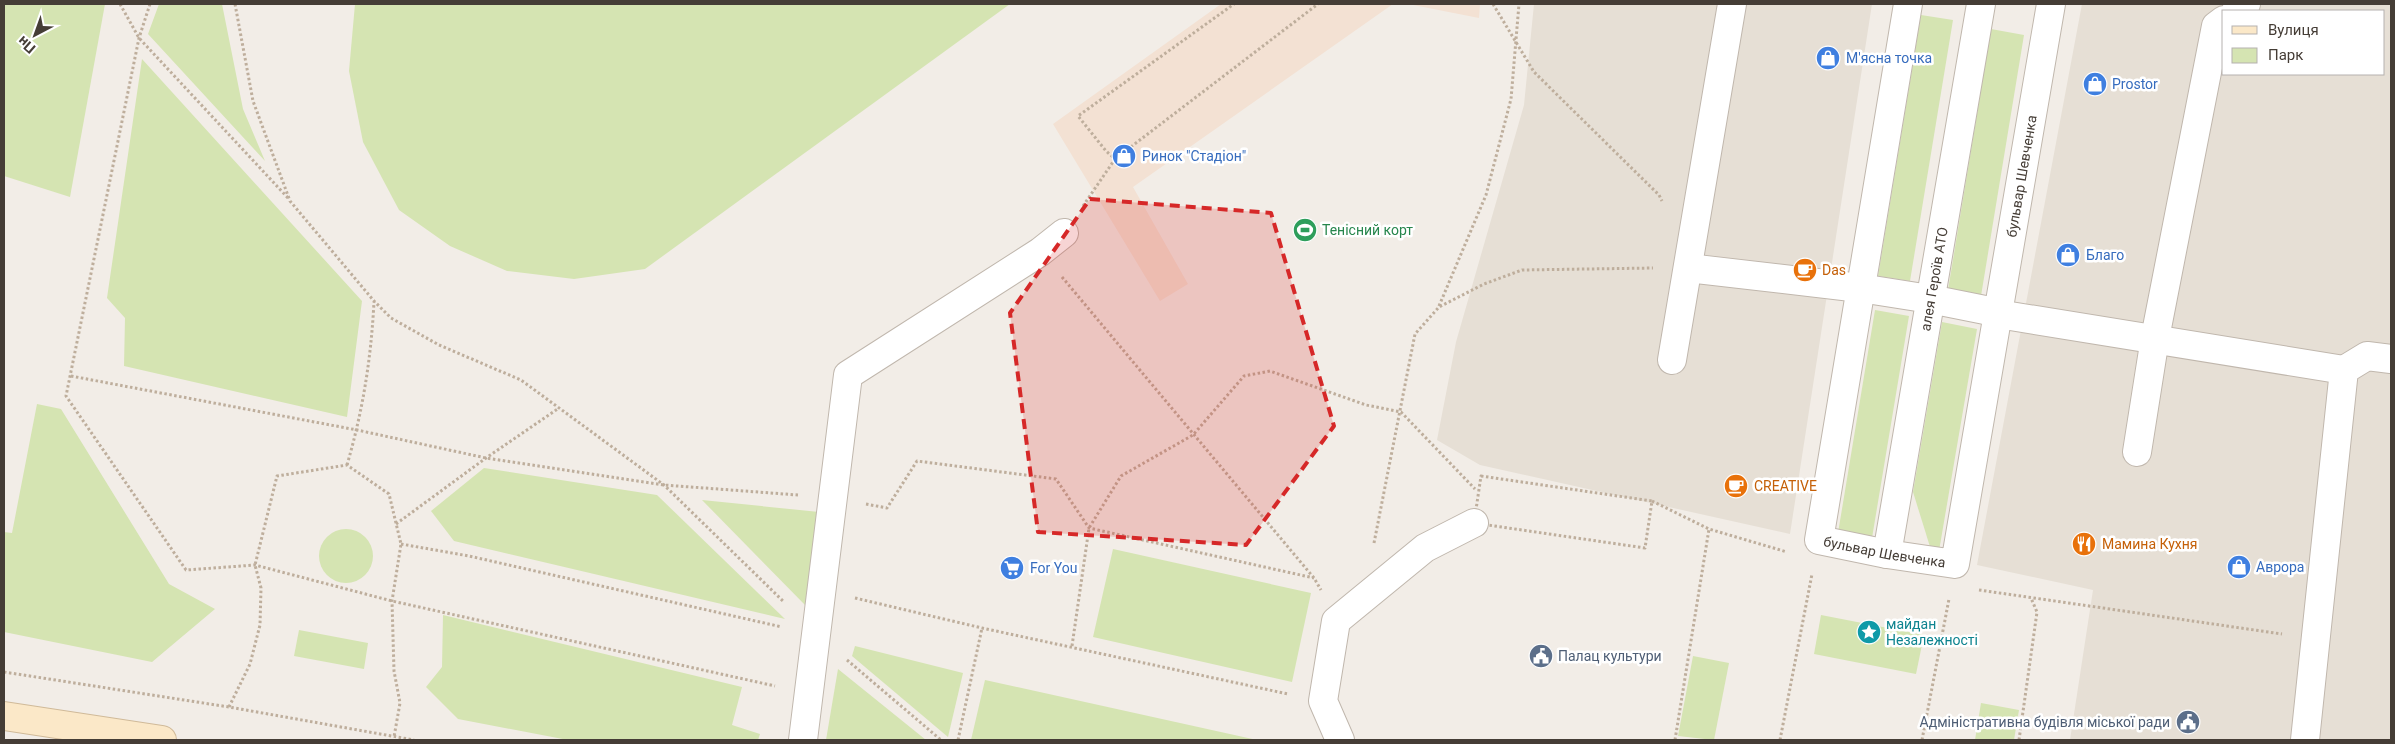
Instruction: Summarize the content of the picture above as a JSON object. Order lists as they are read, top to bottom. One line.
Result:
{"streets":{"street":["бульвар Шевченка","алея Героїв АТО"]},"crossings":[["бульвар Шевченка","алея Героїв АТО"]],"places":{"shop":["М'ясна точка","Prostor","Ринок \"Стадіон\"","Благо","Аврора"],"sports":["Тенісний корт"],"cafe":["Das","CREATIVE"],"restaurant":["Мамина Кухня"],"supermarket":["For You"],"place":["майдан Незалежності"],"public building":["Палац культури","Адміністративна будівля міської ради"]},"legend":["Вулиця","Парк"],"north":"bottom left"}
